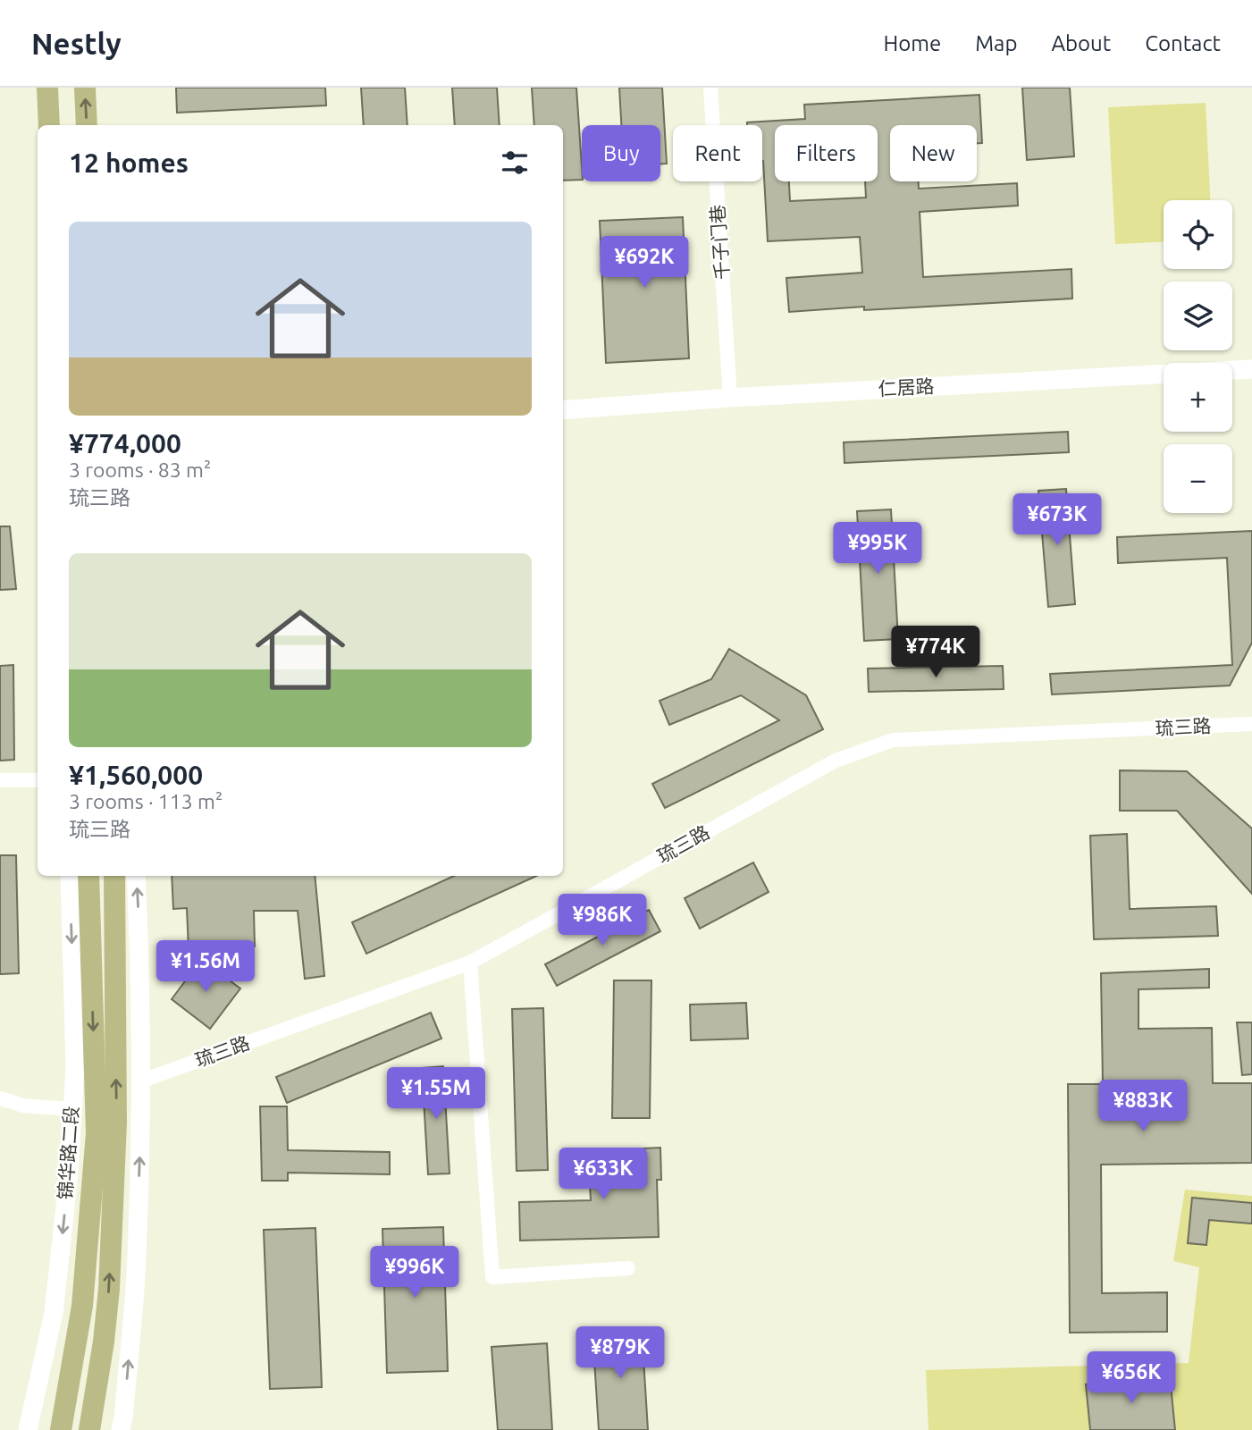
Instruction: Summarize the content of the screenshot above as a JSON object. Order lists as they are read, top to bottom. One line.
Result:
{"streets":{"main road":["仁居路","锦华路二段"],"street":["千子门巷","琉三路"]},"crossings":[["千子门巷","仁居路"]],"page":{"header":"Nestly","nav":["Home","Map","About","Contact"],"chip":["Buy","Rent","Filters","New"],"heading":"12 homes","map_buttons":["+","−"],"list":[{"name":"¥774,000","note":"3 rooms · 83 m² · 琉三路"},{"name":"¥1,560,000","note":"3 rooms · 113 m² · 琉三路"}],"price":["¥692K","¥673K","¥995K","¥774K","¥986K","¥1.56M","¥1.55M","¥883K","¥633K","¥996K","¥879K","¥656K"]}}
